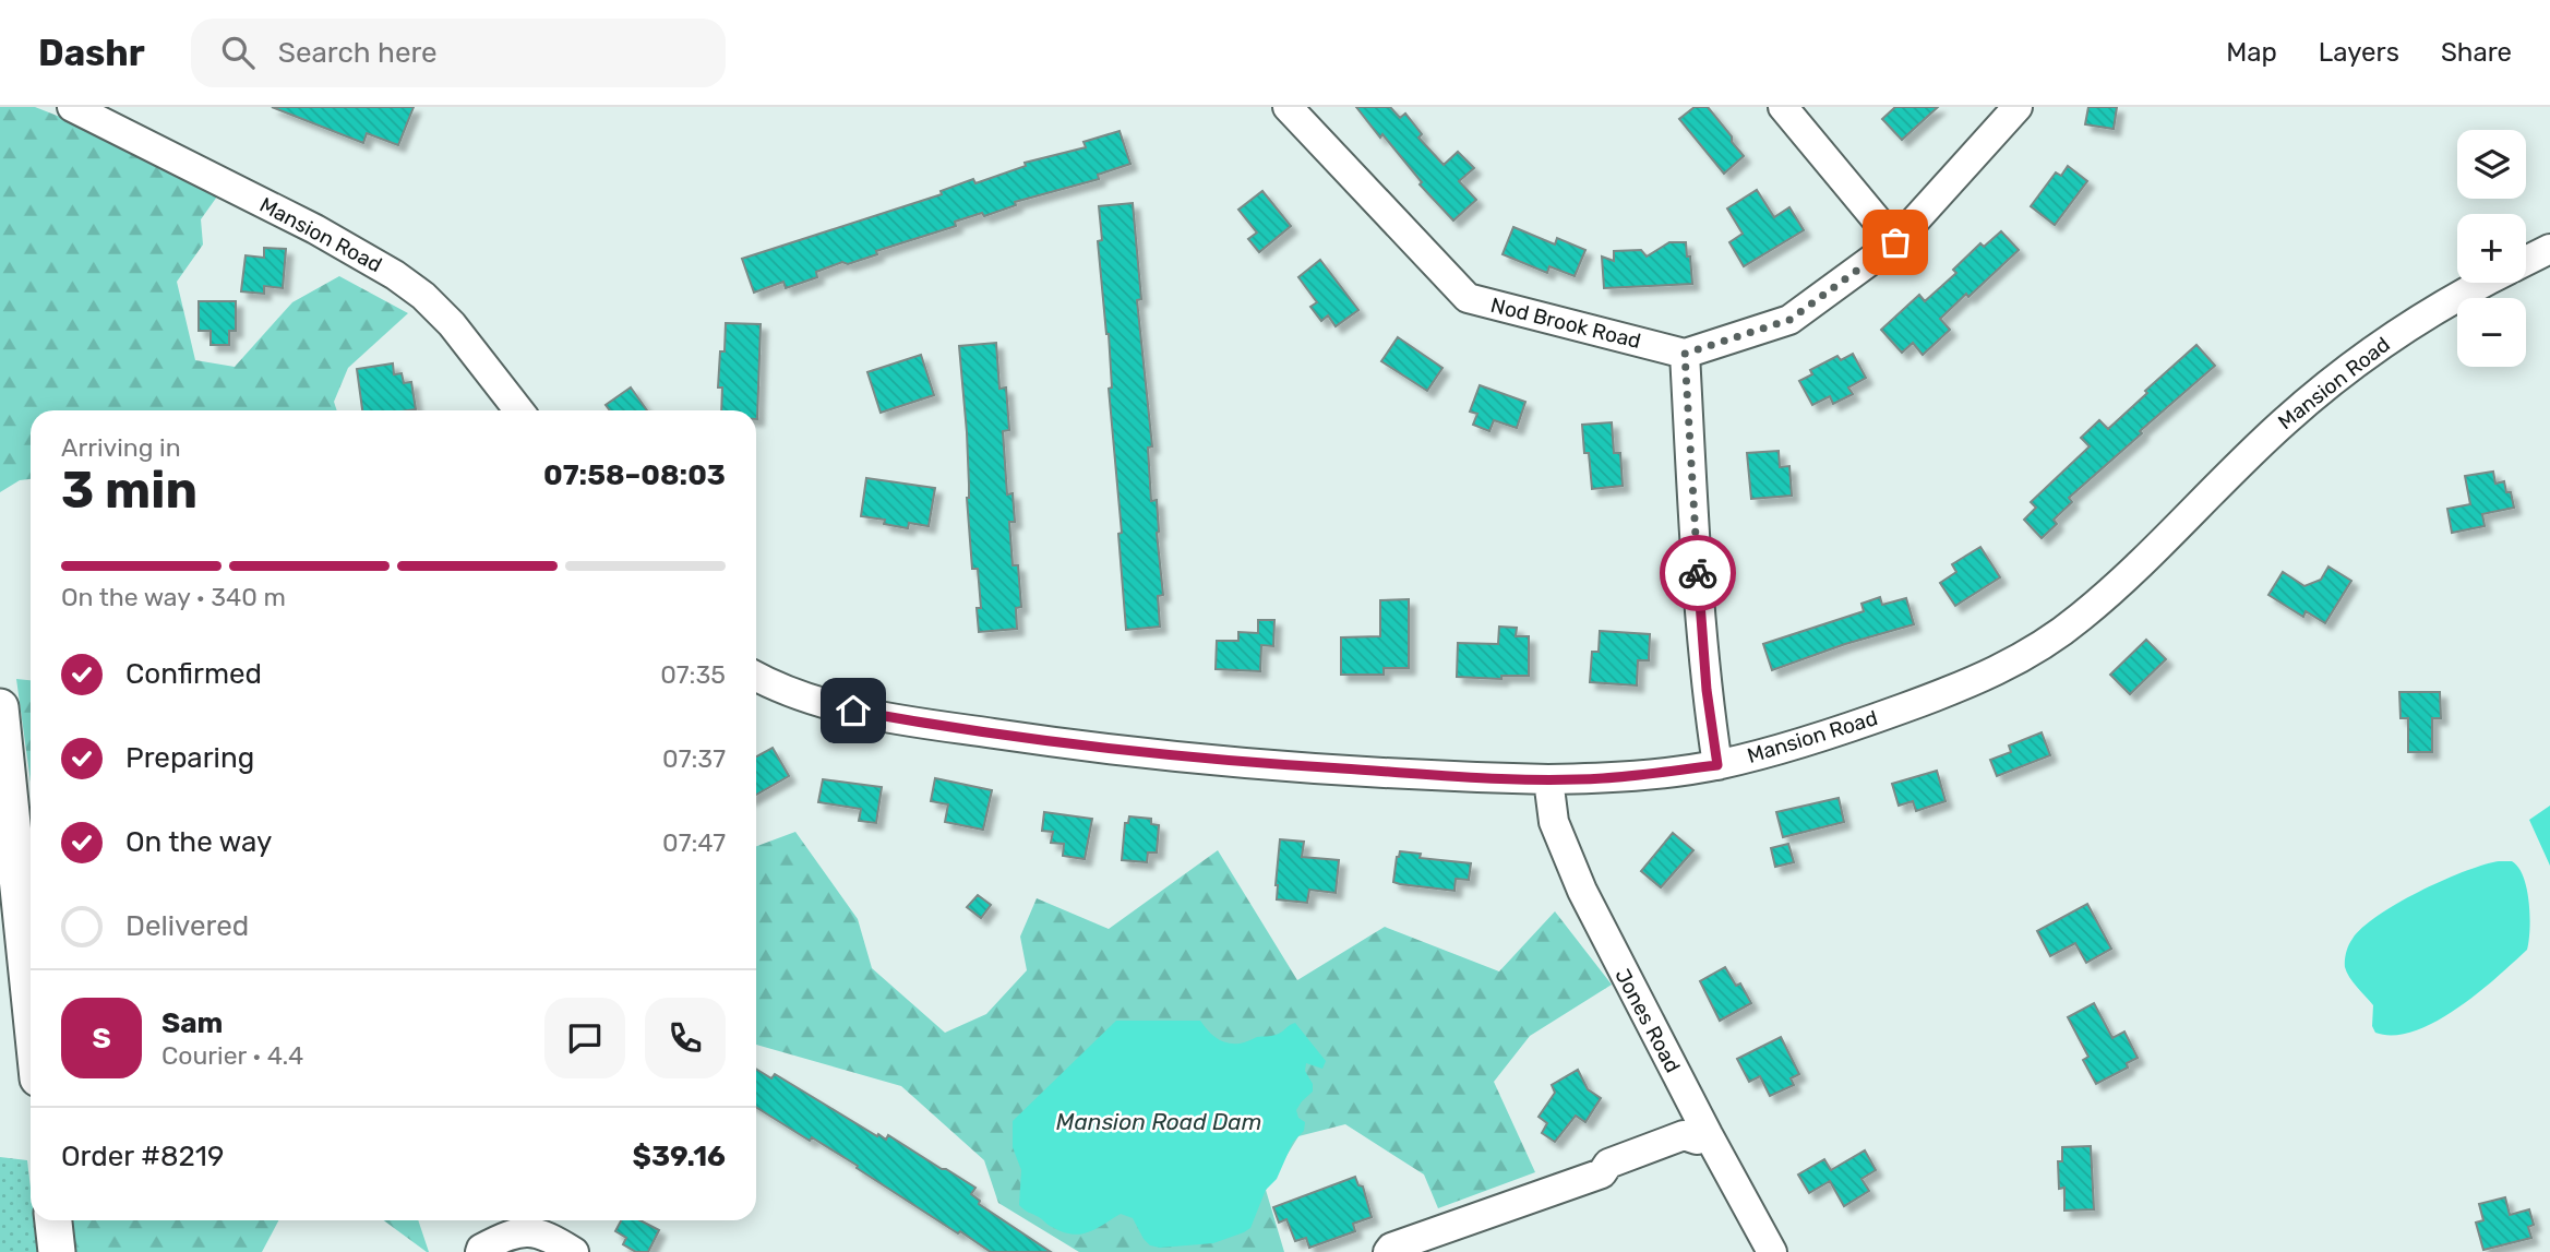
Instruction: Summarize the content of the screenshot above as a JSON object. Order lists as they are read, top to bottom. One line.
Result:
{"streets":{"street":["Mansion Road","Nod Brook Road","Jones Road"]},"crossings":[["Mansion Road","Jones Road"]],"water":["Mansion Road Dam"],"page":{"header":"Dashr","search":"Search here","nav":["Map","Layers","Share"],"map_buttons":["+","−"],"heading":["3 min","Arriving in","07:58–08:03"],"panel":["Sam","Courier · 4.4","Order #8219","$39.16"],"bar":"On the way · 340 m","list":[["Confirmed","07:35"],["Preparing","07:37"],["On the way","07:47"],"Delivered"],"round":"S"}}
